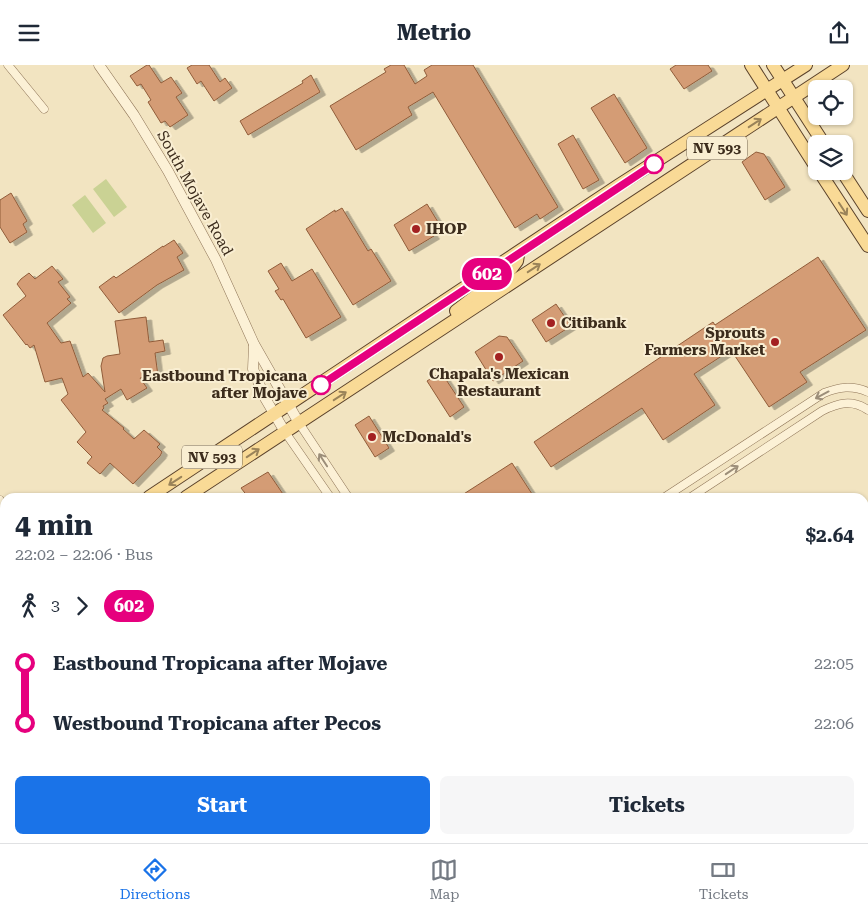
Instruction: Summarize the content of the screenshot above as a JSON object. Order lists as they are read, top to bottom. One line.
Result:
{"streets":{"main road":["NV 593"],"street":["South Mojave Road"]},"crossings":[["NV 593","South Mojave Road"]],"places":["IHOP","Citibank","Sprouts Farmers Market","Chapala's Mexican Restaurant","Eastbound Tropicana after Mojave","McDonald's"],"lines":["bus line 602"],"page":{"header":"Metrio","on_map":"602","heading":["4 min","22:02 – 22:06 · Bus","$2.64"],"legs":["3","602"],"list":[{"name":"Eastbound Tropicana after Mojave","value":"22:05"},{"name":"Westbound Tropicana after Pecos","value":"22:06"}],"buttons":["Start","Tickets"],"tabs":["Directions","Map","Tickets"]}}
